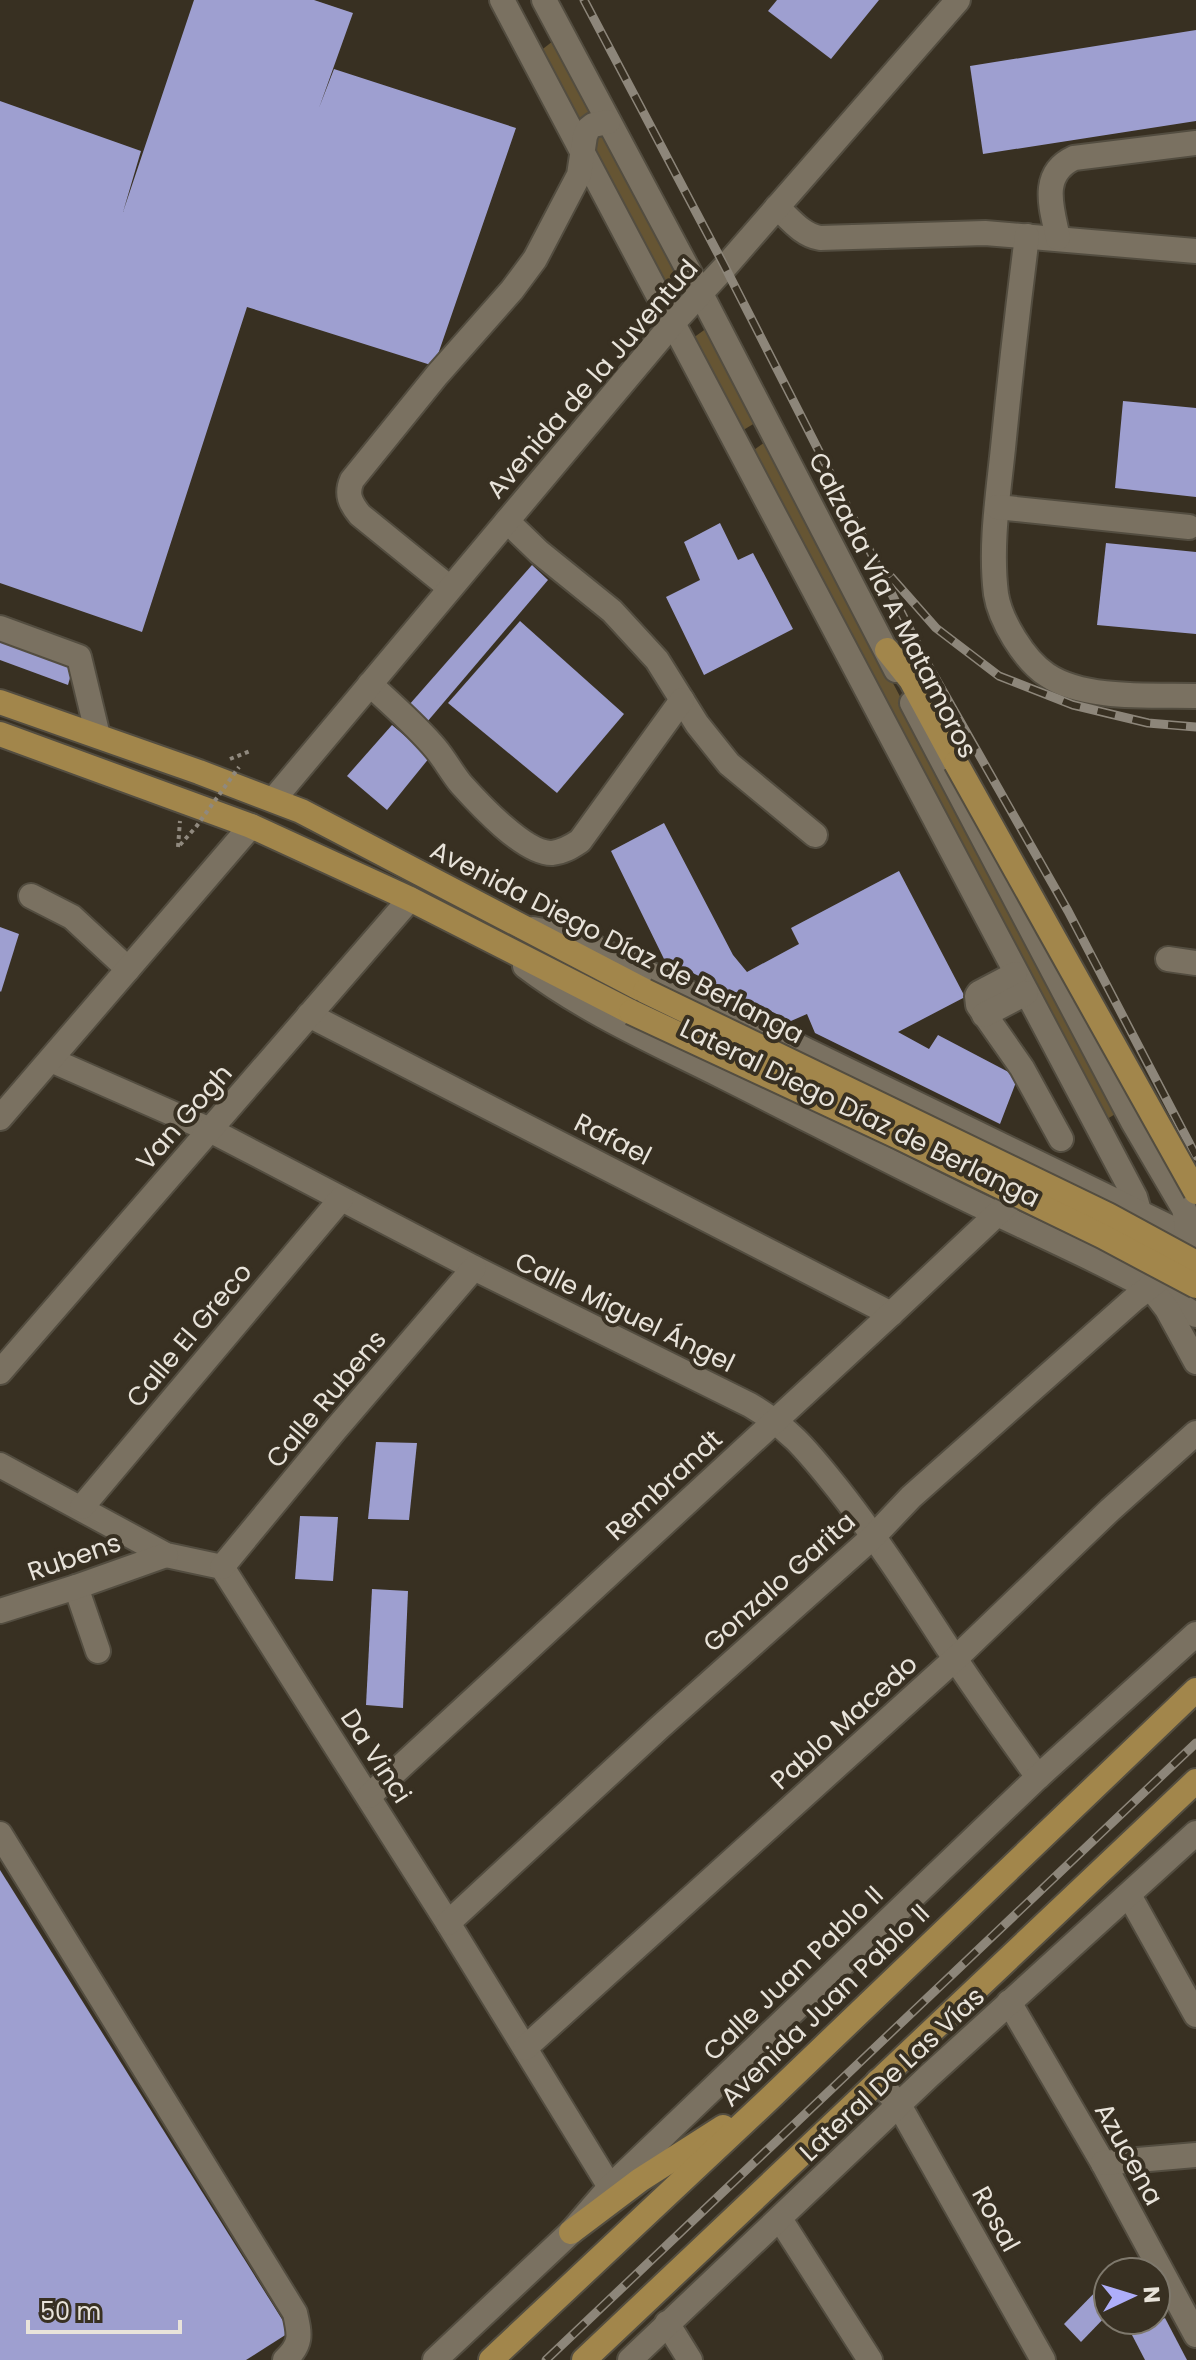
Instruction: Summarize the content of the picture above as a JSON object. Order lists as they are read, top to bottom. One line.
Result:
{"streets":{"main road":["Avenida Diego Díaz de Berlanga","Avenida Juan Pablo II"],"street":["Avenida de la Juventud","Calzada Vía A Matamoros","Lateral Diego Díaz de Berlanga","Van Gogh","Rafael","Calle Miguel Ángel","Calle El Greco","Calle Rubens","Rembrandt","Rubens","Gonzalo Garita","Pablo Macedo","Da Vinci","Calle Juan Pablo II","Lateral De Las Vías","Azucena","Rosal"]},"crossings":[["Avenida de la Juventud","Calzada Vía A Matamoros"],["Avenida de la Juventud","Avenida Diego Díaz de Berlanga"],["Calzada Vía A Matamoros","Lateral Diego Díaz de Berlanga"],["Calzada Vía A Matamoros","Gonzalo Garita"],["Avenida Diego Díaz de Berlanga","Lateral Diego Díaz de Berlanga"],["Avenida Diego Díaz de Berlanga","Van Gogh"],["Lateral Diego Díaz de Berlanga","Rembrandt"],["Lateral Diego Díaz de Berlanga","Gonzalo Garita"],["Van Gogh","Rafael"],["Van Gogh","Calle Miguel Ángel"],["Rafael","Rembrandt"],["Calle Miguel Ángel","Calle El Greco"],["Calle Miguel Ángel","Calle Rubens"],["Calle Miguel Ángel","Rembrandt"],["Calle Miguel Ángel","Gonzalo Garita"],["Calle Miguel Ángel","Pablo Macedo"],["Calle Miguel Ángel","Calle Juan Pablo II"],["Calle Rubens","Da Vinci"],["Rembrandt","Da Vinci"],["Gonzalo Garita","Da Vinci"],["Pablo Macedo","Da Vinci"],["Da Vinci","Calle Juan Pablo II"],["Lateral De Las Vías","Azucena"],["Lateral De Las Vías","Rosal"]],"scale_bar":"50 m","north":"right"}
